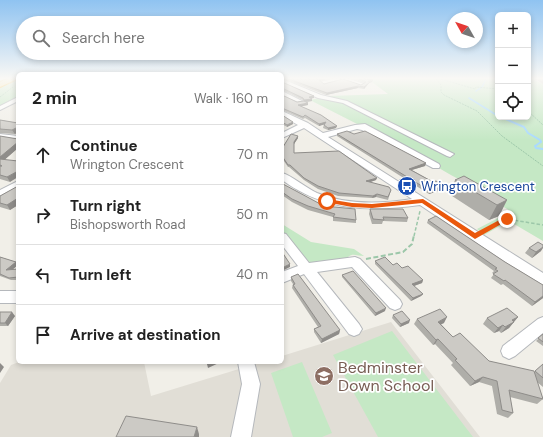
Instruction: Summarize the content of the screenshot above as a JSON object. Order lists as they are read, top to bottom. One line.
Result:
{"places":{"bus stop":["Wrington Crescent"],"school or university":["Bedminster Down School"]},"north":"top left","page":{"map_buttons":["+","−"],"search":"Search here","heading":["2 min","Walk · 160 m"],"list":[["Continue","Wrington Crescent","70 m"],["Turn right","Bishopsworth Road","50 m"],["Turn left","40 m"],"Arrive at destination"]}}
